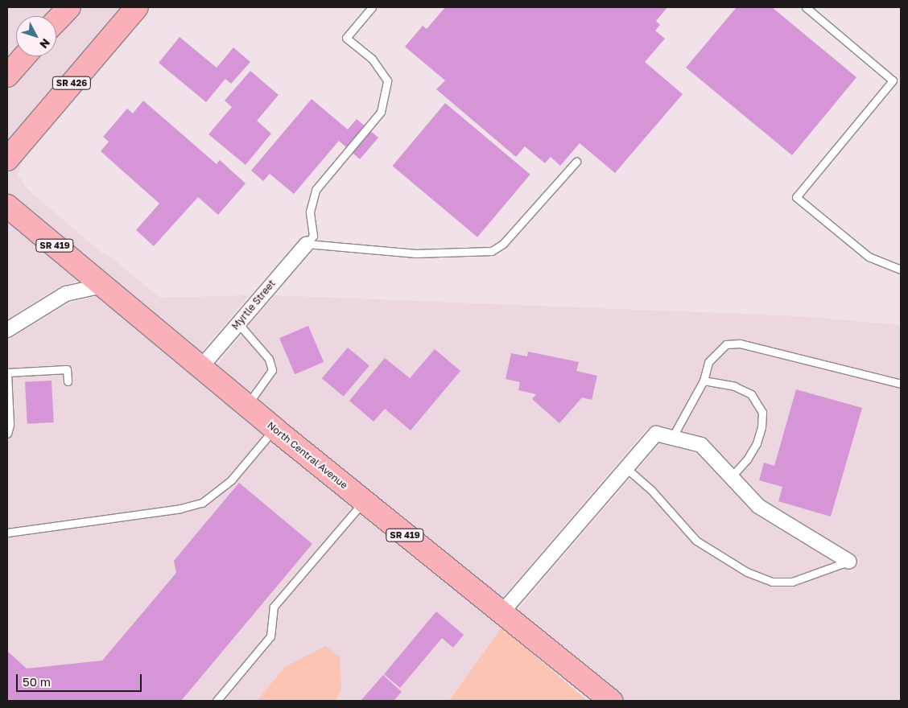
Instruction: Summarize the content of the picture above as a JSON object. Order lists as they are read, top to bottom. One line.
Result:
{"streets":{"main road":["SR 426","SR 419","North Central Avenue"],"street":["Myrtle Street"]},"crossings":[["Myrtle Street","North Central Avenue"]],"scale_bar":"50 m","north":"bottom right"}
